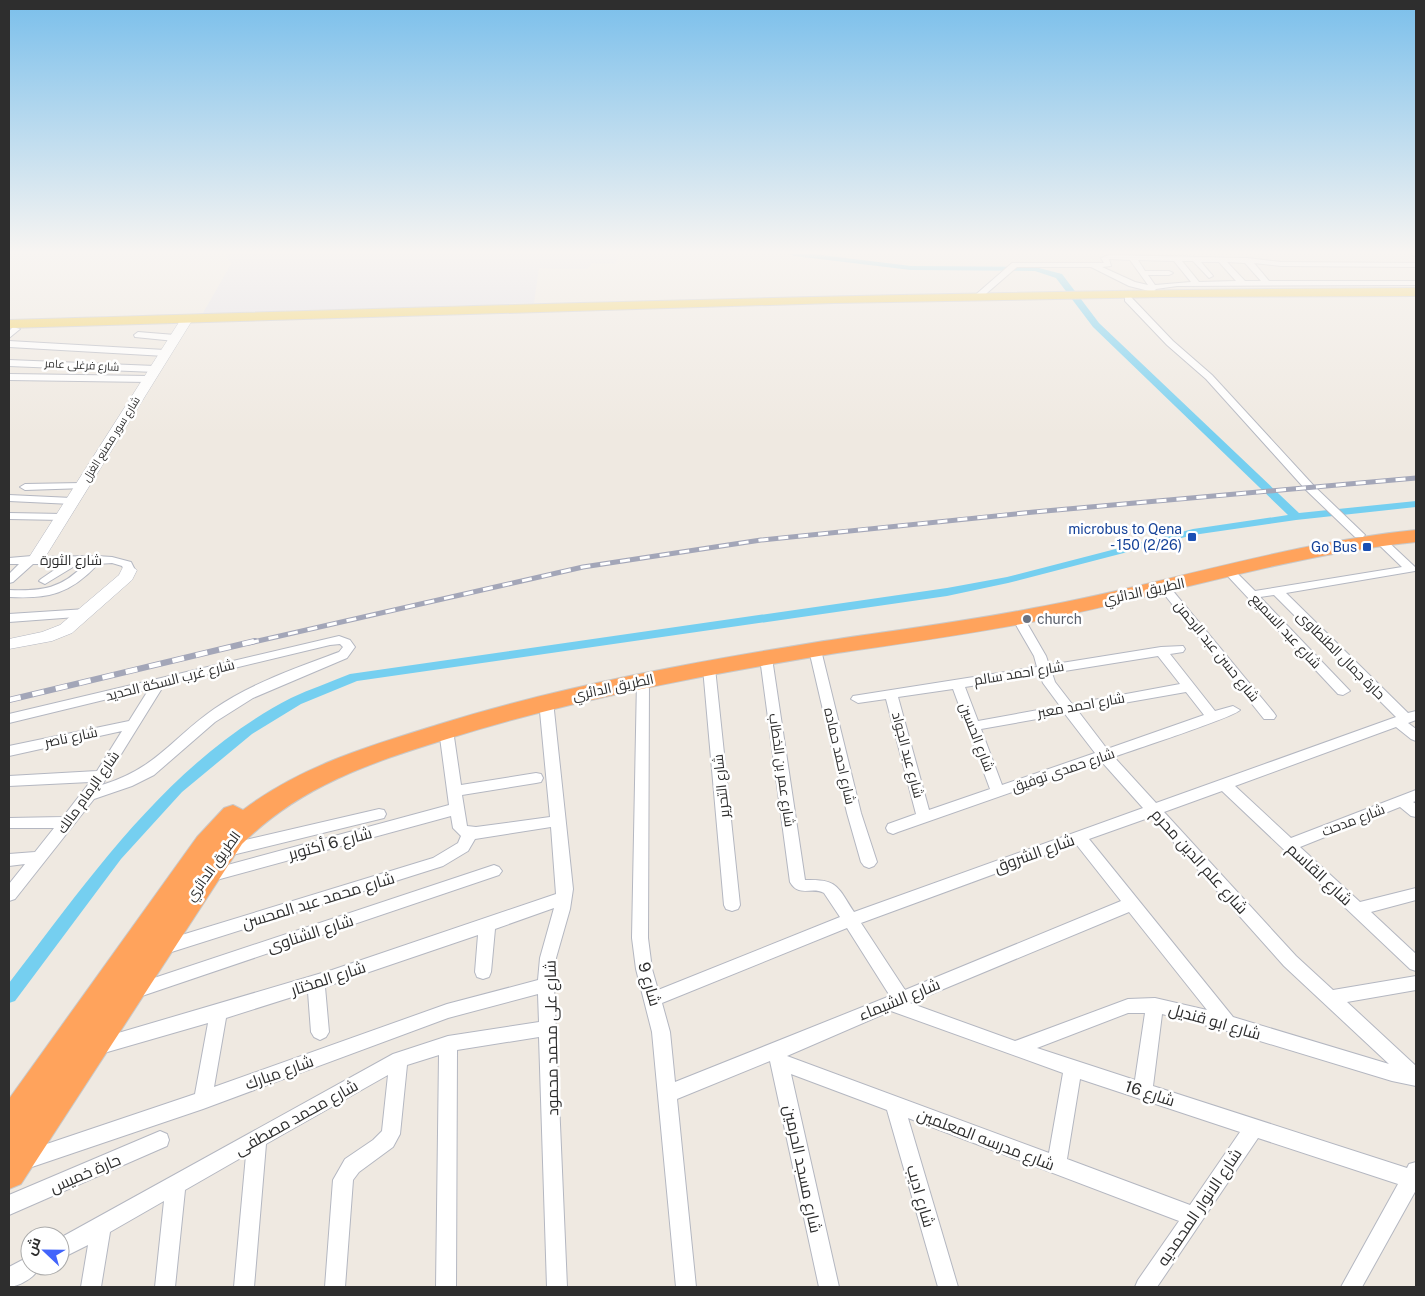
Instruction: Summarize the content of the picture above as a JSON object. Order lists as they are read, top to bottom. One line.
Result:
{"streets":{"highway":["الطريق الدائري"],"street":["شارع فرغلى عامر","شارع سور مصنع الغزل","شارع الثورة","شارع عبد السميع","شارع حسن عبد الرحمن","حارة جمال الطنطاوى","شارع احمد سالم","شارع غرب السكة الحديد","شارع احمد معبر","شارع ناصر","شارع الحسين","شارع عبد الجواد","شارع احمد حماده","شارع عمر بن الخطاب","شارع حمدى توفيق","شارع التحرير","شارع الإمام مالك","شارع مدحت","شارع 6 أكتوبر","شارع الشروق","شارع علم الدين محرم","شارع القاسم","شارع محمد عبد المحسن","شارع الشناوى","شارع المختار","شارع 9","شارع الشيماء","شارع ابو قنديل","شارع على محمد محمود","شارع مبارك","شارع 16","شارع محمد مصطفى","شارع مدرسه المعلمين","شارع مسجد الحرمين","حارة خميس","شارع اديب","شارع الانوار المحمديه"]},"crossings":[["شارع فرغلى عامر","شارع سور مصنع الغزل"],["شارع سور مصنع الغزل","شارع الثورة"],["الطريق الدائري","شارع عبد السميع"],["الطريق الدائري","شارع حسن عبد الرحمن"],["الطريق الدائري","شارع احمد حماده"],["الطريق الدائري","شارع عمر بن الخطاب"],["الطريق الدائري","شارع التحرير"],["الطريق الدائري","شارع 6 أكتوبر"],["الطريق الدائري","شارع علم الدين محرم"],["الطريق الدائري","شارع محمد عبد المحسن"],["الطريق الدائري","شارع الشناوى"],["الطريق الدائري","شارع المختار"],["الطريق الدائري","شارع 9"],["الطريق الدائري","شارع على محمد محمود"],["الطريق الدائري","شارع مبارك"],["حارة جمال الطنطاوى","شارع الشروق"],["شارع احمد سالم","شارع الحسين"],["شارع احمد سالم","شارع عبد الجواد"],["شارع احمد سالم","شارع علم الدين محرم"],["شارع غرب السكة الحديد","شارع الإمام مالك"],["شارع احمد معبر","شارع الحسين"],["شارع احمد معبر","شارع علم الدين محرم"],["شارع ناصر","شارع الإمام مالك"],["شارع الحسين","شارع حمدى توفيق"],["شارع عبد الجواد","شارع حمدى توفيق"],["شارع عمر بن الخطاب","شارع الشروق"],["شارع حمدى توفيق","شارع علم الدين محرم"],["شارع مدحت","شارع القاسم"],["شارع الشروق","شارع علم الدين محرم"],["شارع الشروق","شارع القاسم"],["شارع الشروق","شارع 9"],["شارع علم الدين محرم","شارع ابو قنديل"],["شارع المختار","شارع على محمد محمود"],["شارع 9","شارع الشيماء"],["شارع الشيماء","شارع 16"],["شارع الشيماء","شارع مدرسه المعلمين"],["شارع الشيماء","شارع مسجد الحرمين"],["شارع ابو قنديل","شارع 16"],["شارع على محمد محمود","شارع مبارك"],["شارع على محمد محمود","شارع محمد مصطفى"],["شارع 16","شارع الانوار المحمديه"],["شارع مدرسه المعلمين","شارع مسجد الحرمين"],["شارع مدرسه المعلمين","شارع اديب"],["شارع مدرسه المعلمين","شارع الانوار المحمديه"]],"places":{"transit":["microbus to Qena - 150 (2/26)","Go Bus"],"other":["church"]},"north":"left"}
